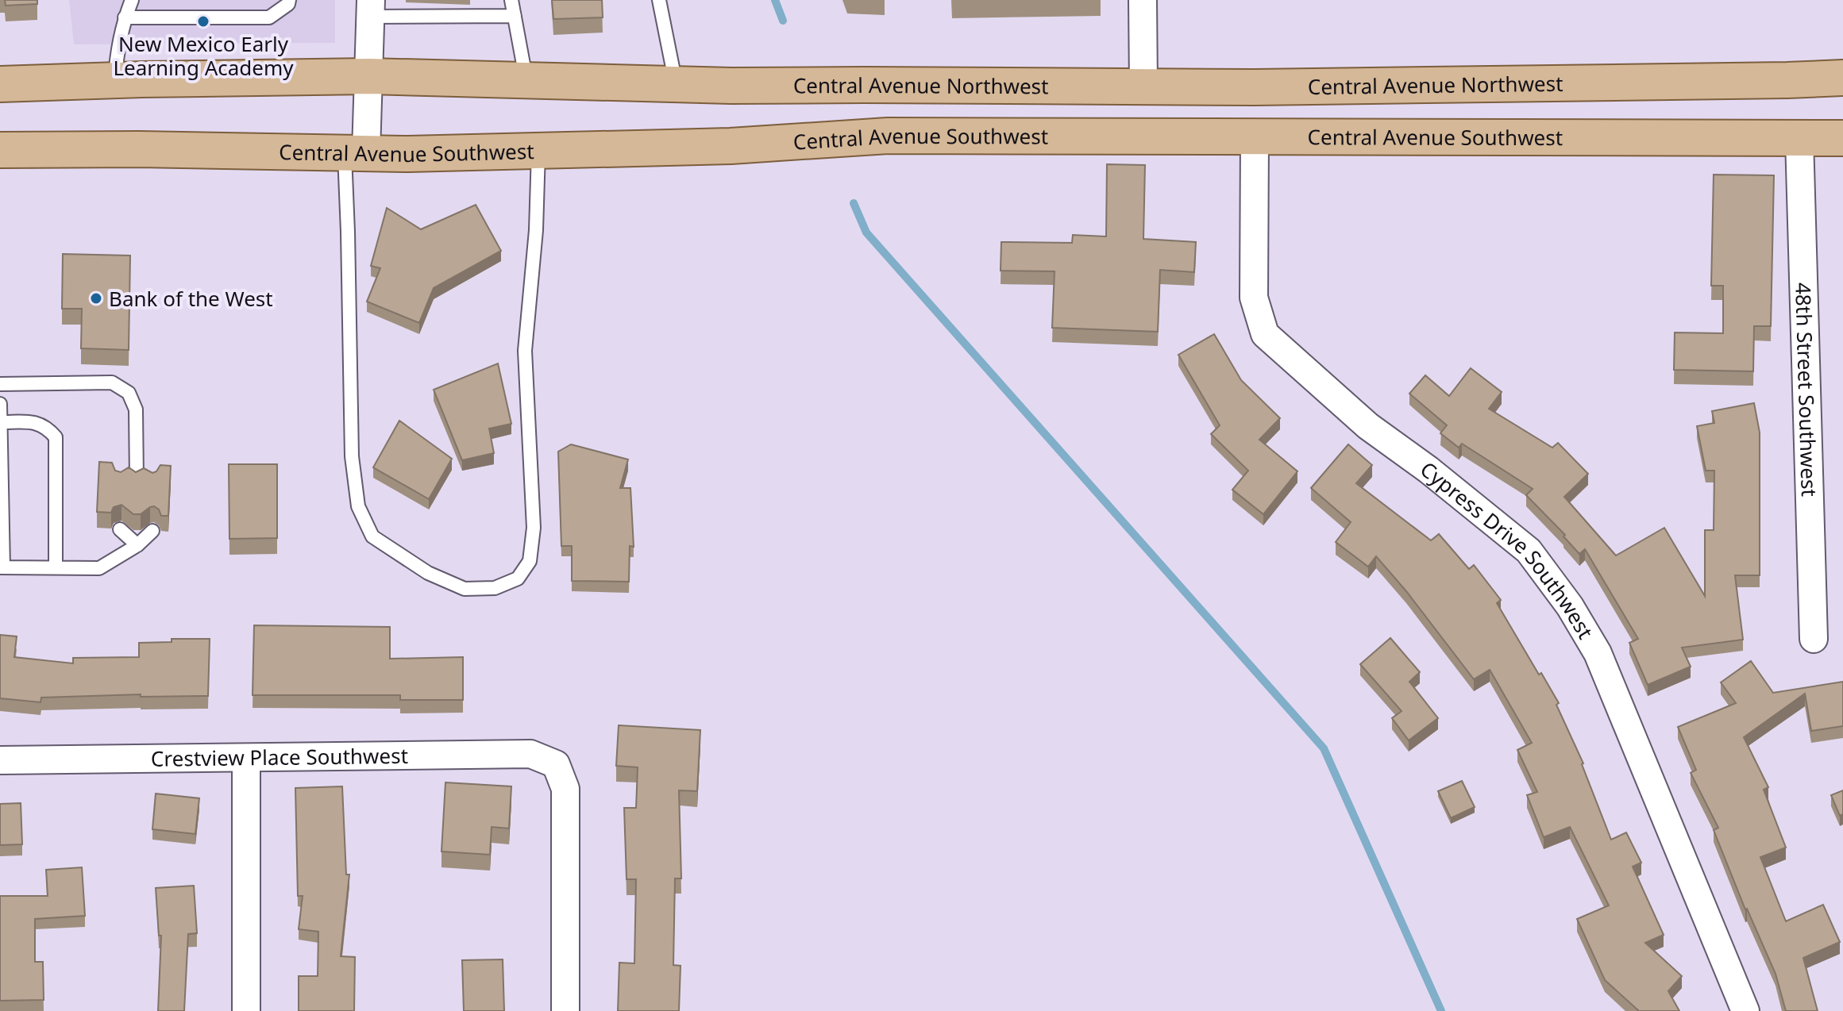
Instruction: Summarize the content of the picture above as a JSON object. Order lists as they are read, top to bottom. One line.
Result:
{"streets":{"main road":["Central Avenue Northwest","Central Avenue Southwest"],"street":["48th Street Southwest","Cypress Drive Southwest","Crestview Place Southwest"]},"crossings":[["Central Avenue Southwest","48th Street Southwest"],["Central Avenue Southwest","Cypress Drive Southwest"]],"places":["New Mexico Early Learning Academy","Bank of the West"]}
